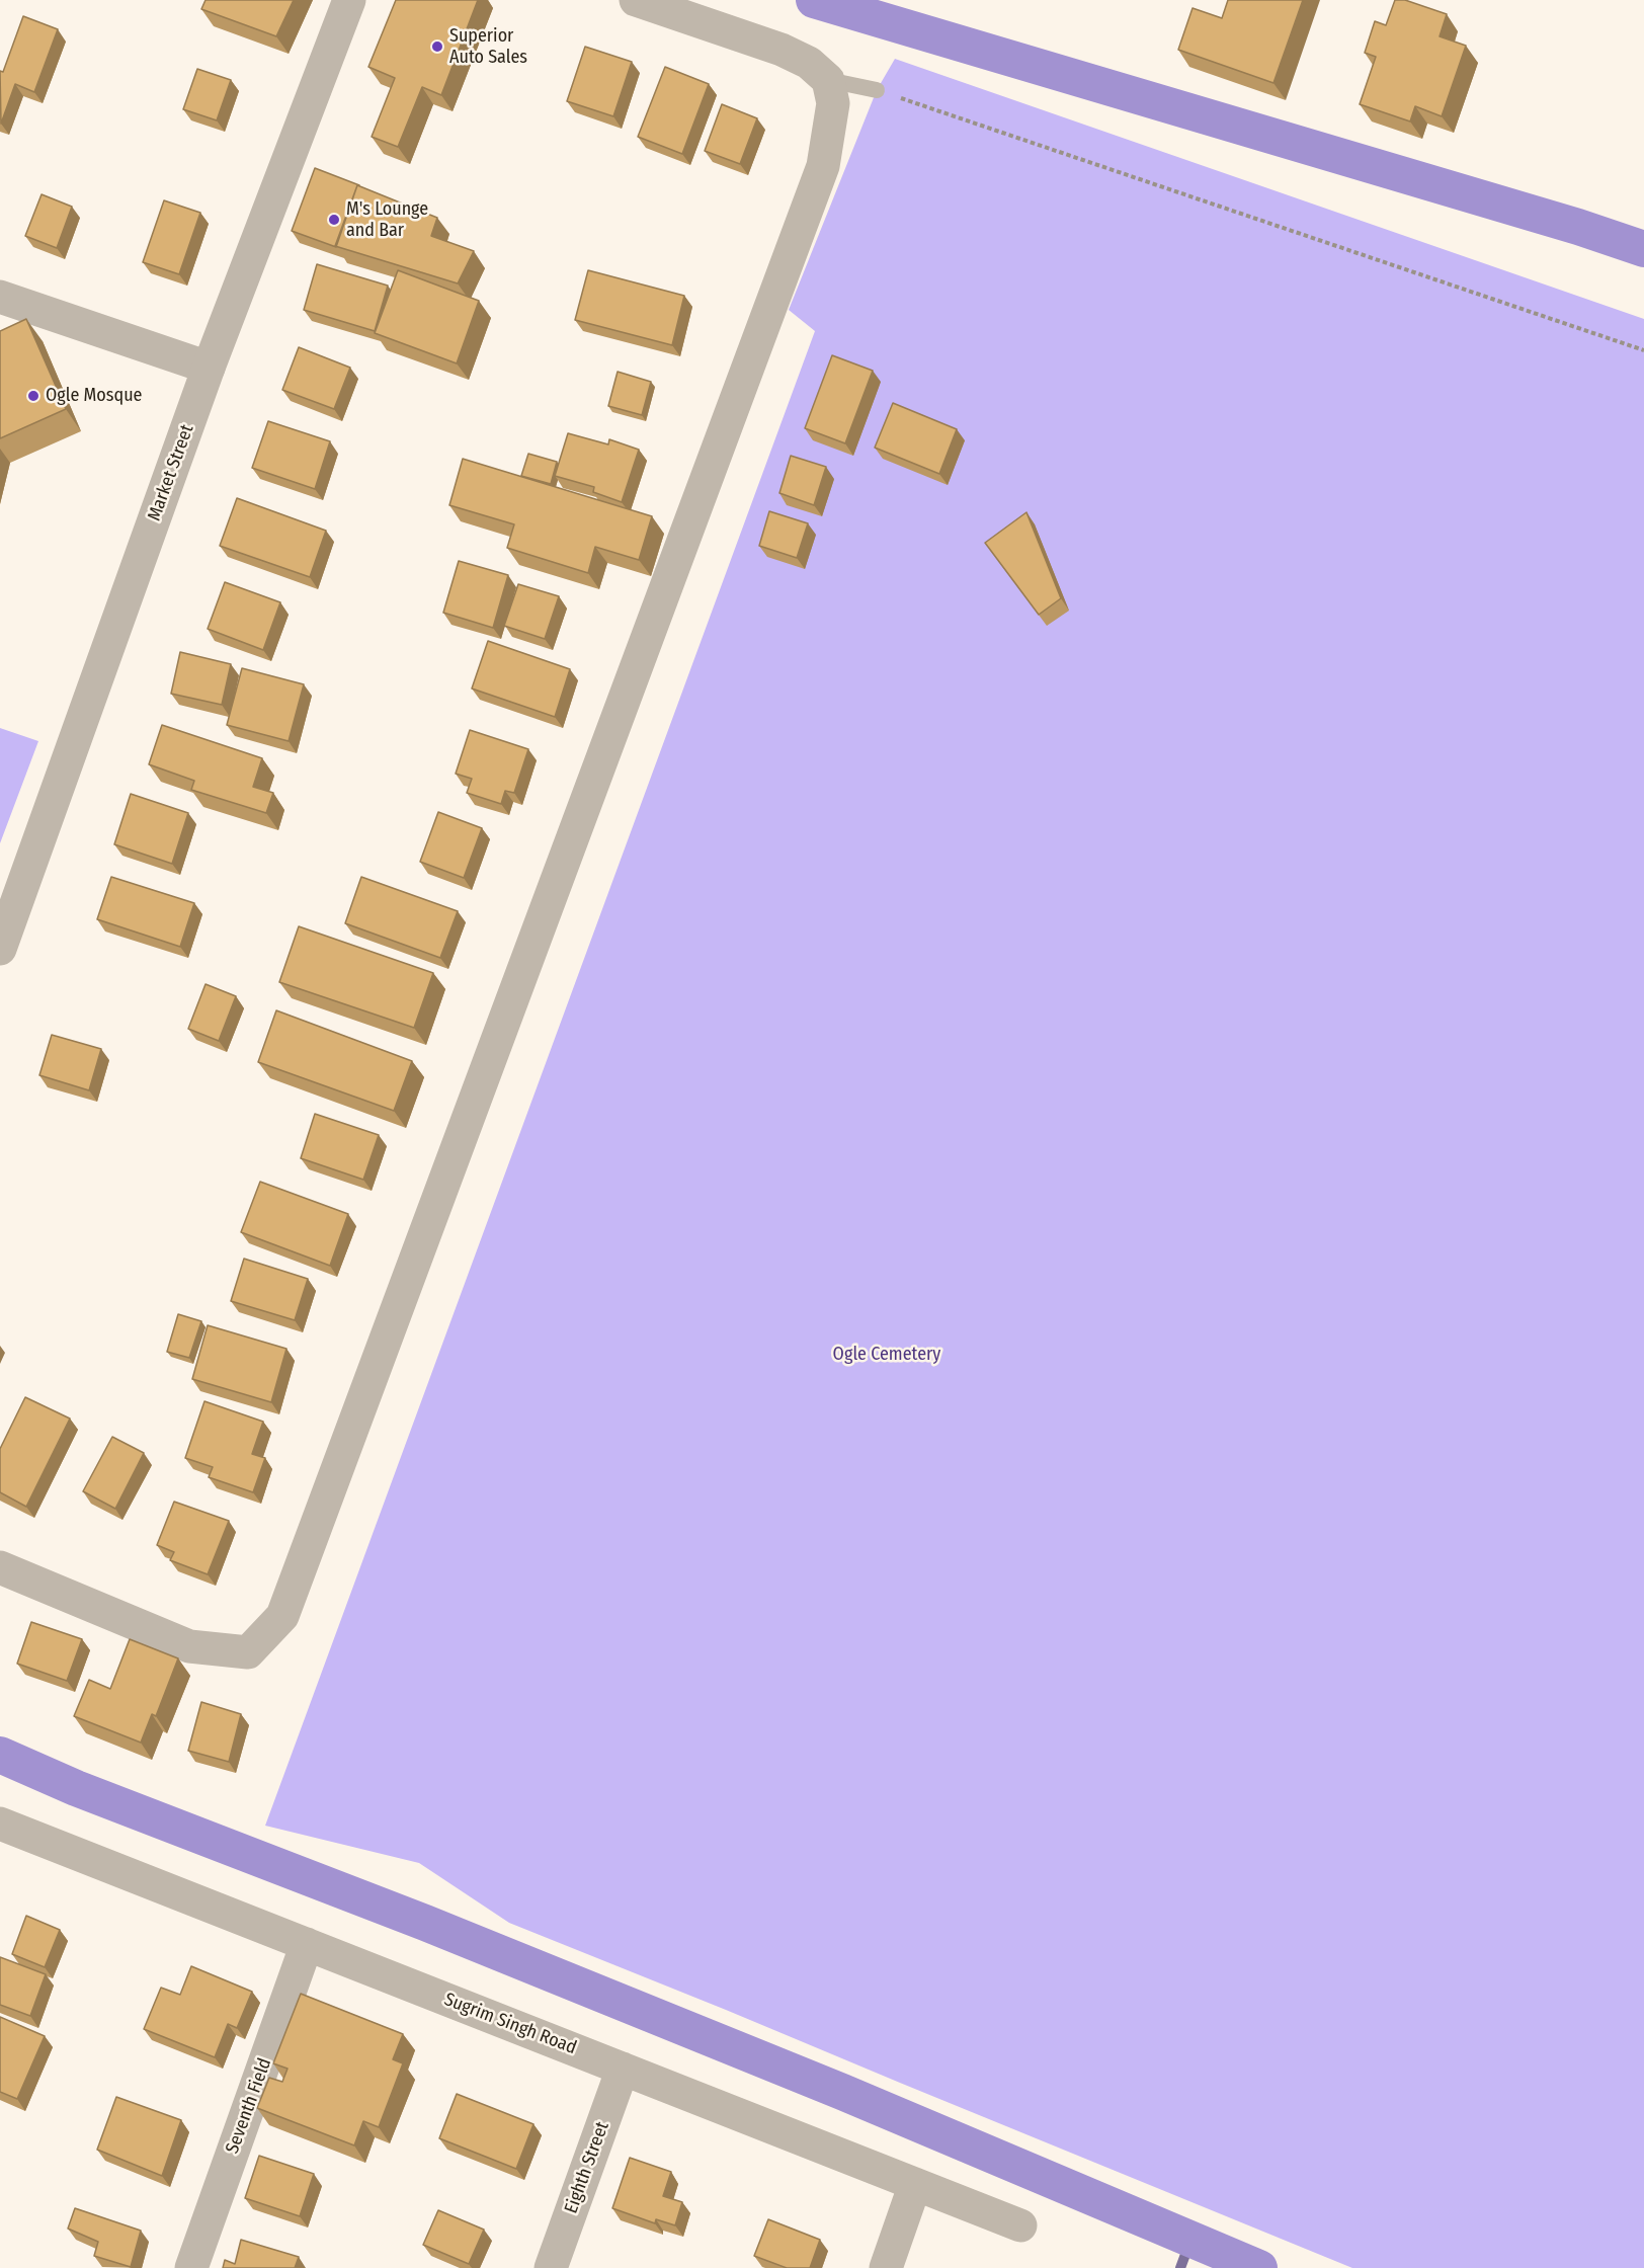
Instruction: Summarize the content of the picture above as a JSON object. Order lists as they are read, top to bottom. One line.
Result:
{"streets":{"street":["Market Street","Sugrim Singh Road","Seventh Field","Eighth Street"]},"crossings":[["Sugrim Singh Road","Seventh Field"],["Sugrim Singh Road","Eighth Street"]],"parks":["Ogle Cemetery"],"places":["Superior Auto Sales","M's Lounge and Bar","Ogle Mosque"]}
